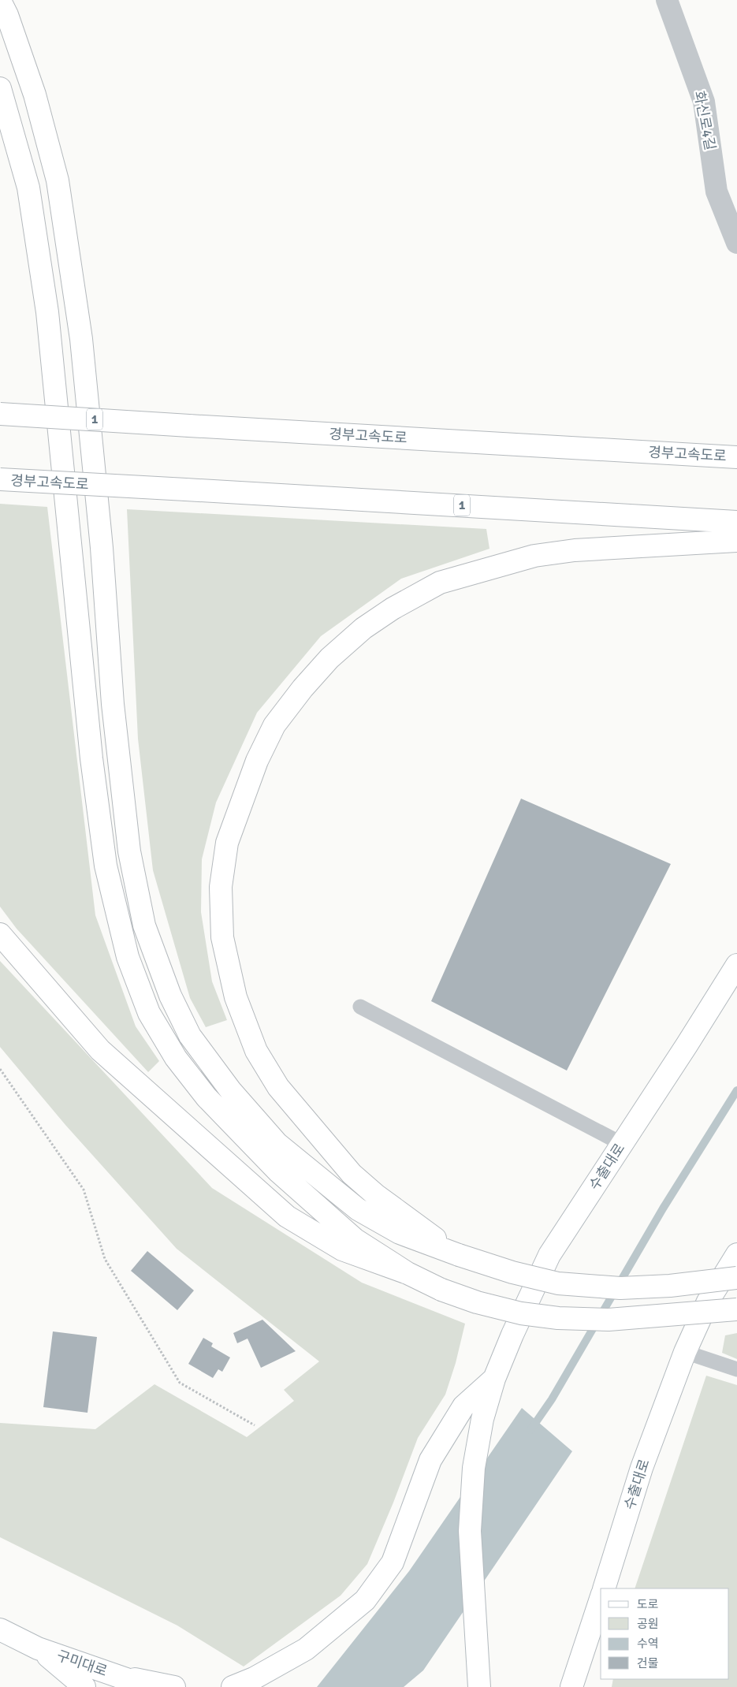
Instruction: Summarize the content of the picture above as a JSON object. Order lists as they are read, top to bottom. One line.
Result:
{"streets":{"main road":["1","경부고속도로","수출대로","구미대로"],"street":["화신로4길"]},"legend":["도로","공원","수역","건물"]}
